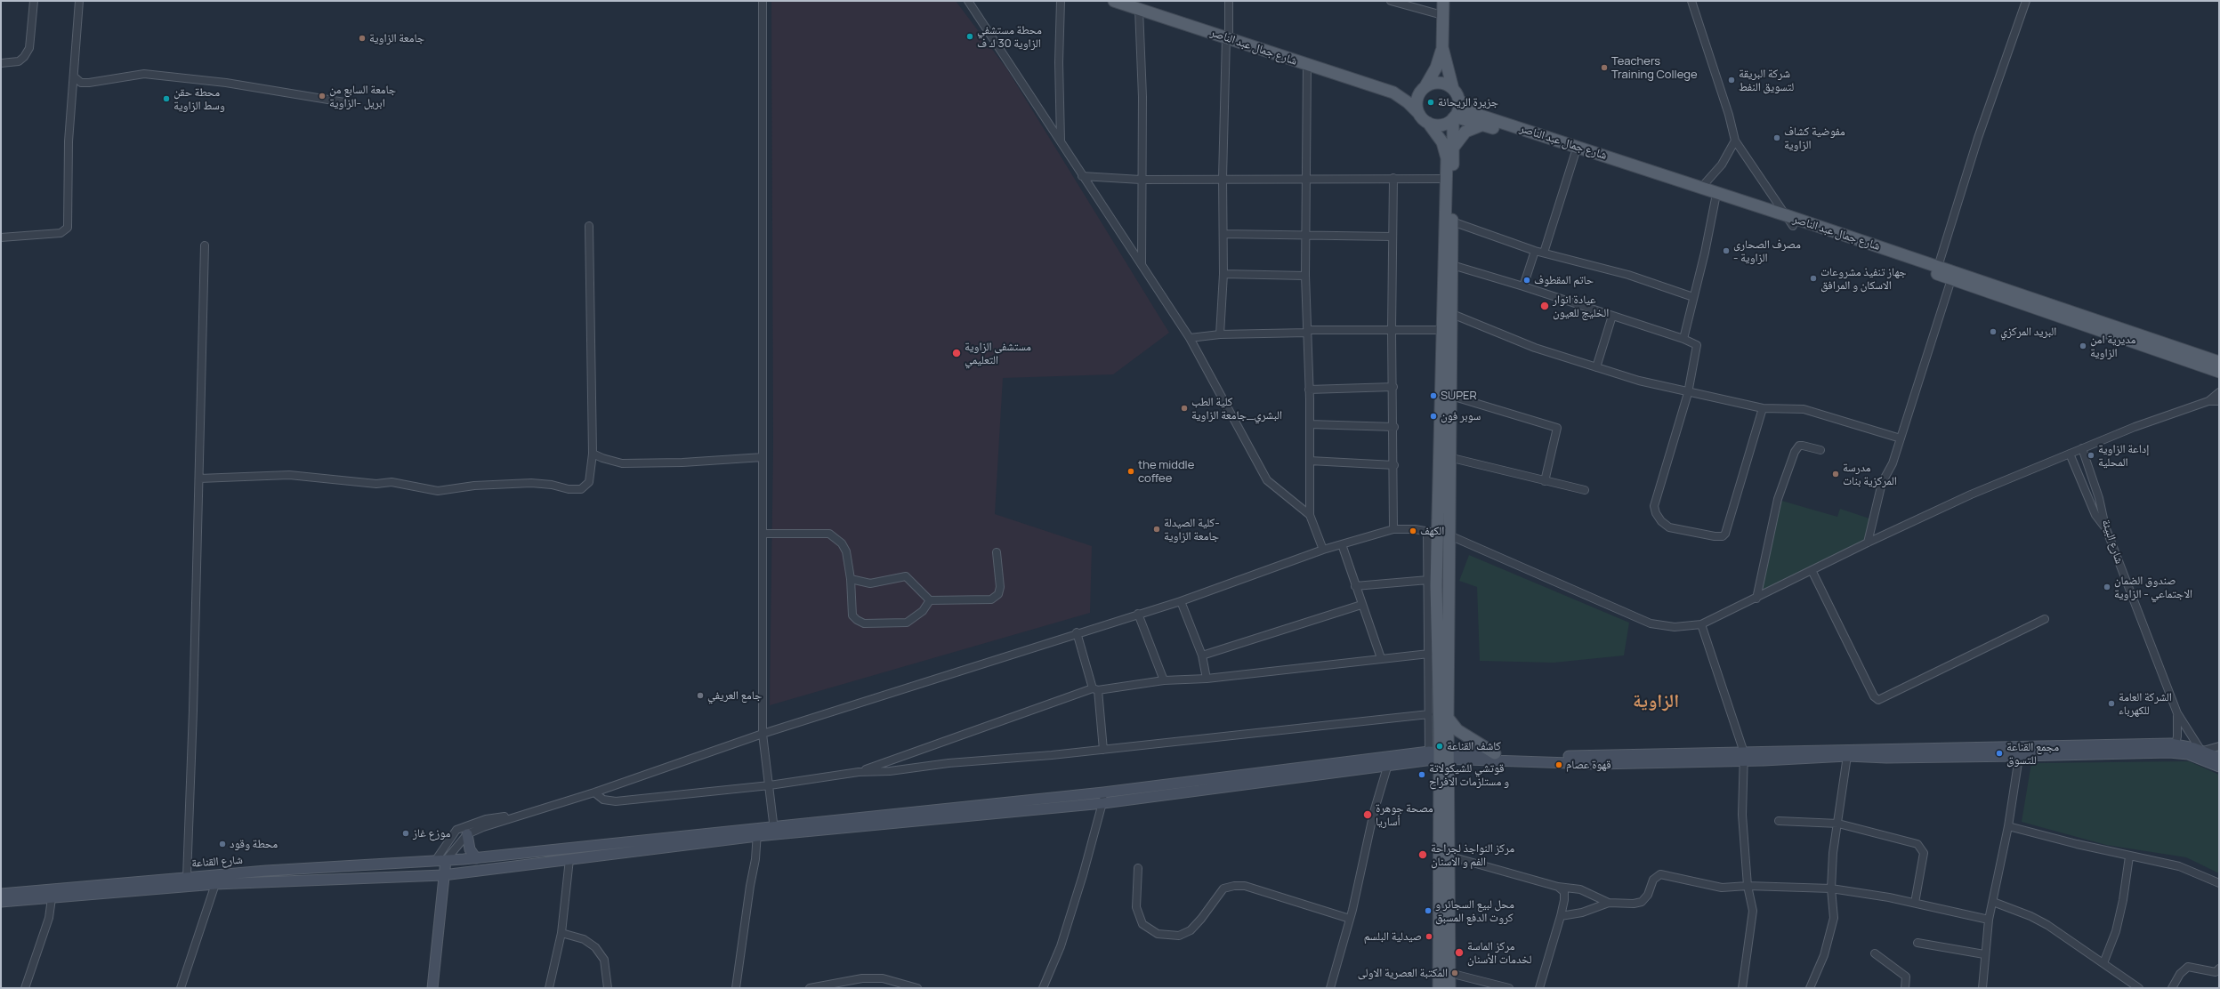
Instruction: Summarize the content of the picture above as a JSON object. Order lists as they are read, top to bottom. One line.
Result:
{"streets":{"main road":["شارع جمال عبد الناصر","شارع القناعة"],"street":["شارع البيئة"]},"districts":["الزاوية"],"places":["محطة مستشفي الزاوية 30 ك ف","جامعة الزاوية","Teachers Training College","شركة البريقة لتسويق النفط","جامعة السابع من ابريل -الزاوية","محطة حقن وسط الزاوية","جزيرة الريحانة","مفوضية كشاف الزاوية","مصرف الصحارى - الزاوية","جهاز تنفيذ مشروعات الاسكان و المرافق","حاتم المقطوف","عيادة انوار الخليج للعيون","البريد المركزي","مديرية امن الزاوية","مستشفى الزاوية التعليمي","SUPER","كلية الطب البشري_جامعة الزاوية","سوبر فون","إداعة الزاوية المحلية","the middle coffee","مدرسة المركزية بنات","كلية الصيدلة- جامعة الزاوية","الكهف","صندوق الضمان الاجتماعي - الزاوية","جامع العريفي","الشركة العامة للكهرباء","كاشف القناعة","مجمع القناعة للتسوق","قهوة عصام","قوتشي للشيكولاتة و مستلزمات الافراح","مصحة جوهرة أساريا","موزع غاز","محطة وقود","مركز النواجذ لجراحة الفم و الاسنان","محل لبيع السجائر و كروت الدفع المسبق","صيدلية البلسم","مركز الماسة لخدمات الأسنان","المكتبة العصرية الاولى"]}
